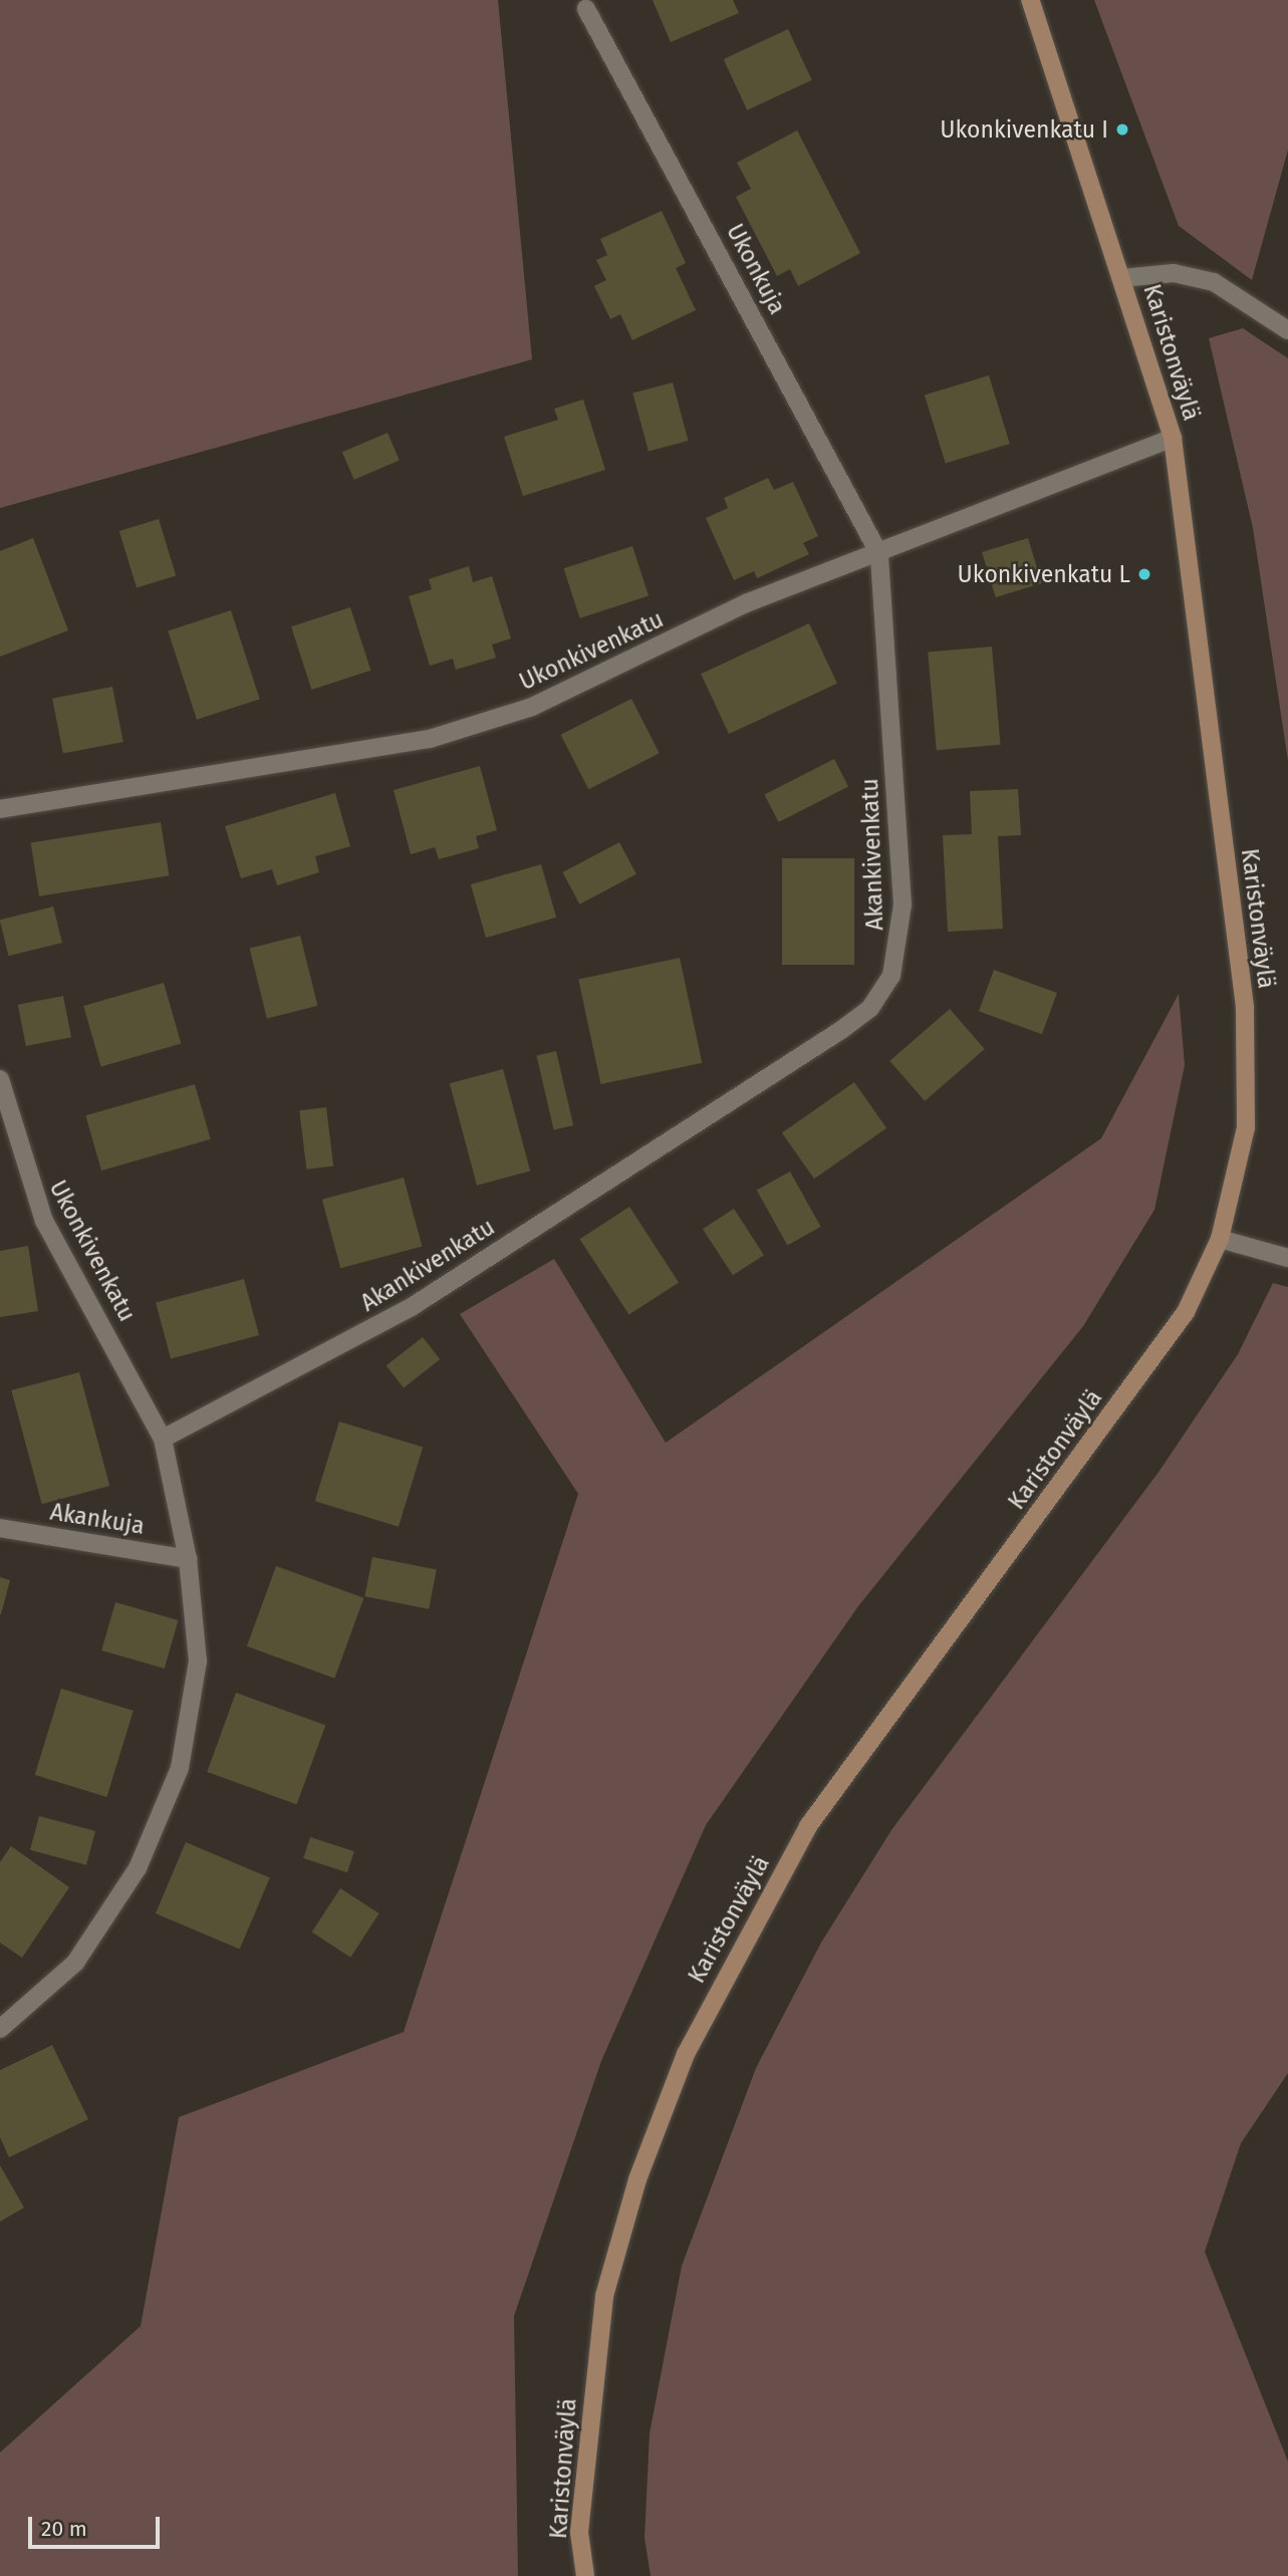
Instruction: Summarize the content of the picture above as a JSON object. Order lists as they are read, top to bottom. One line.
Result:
{"streets":{"street":["Ukonkuja","Karistonväylä","Ukonkivenkatu","Akankivenkatu","Akankuja"]},"crossings":[["Ukonkuja","Ukonkivenkatu"],["Ukonkuja","Akankivenkatu"],["Karistonväylä","Ukonkivenkatu"],["Ukonkivenkatu","Akankivenkatu"]],"places":["Ukonkivenkatu I","Ukonkivenkatu L"],"scale_bar":"20 m"}
